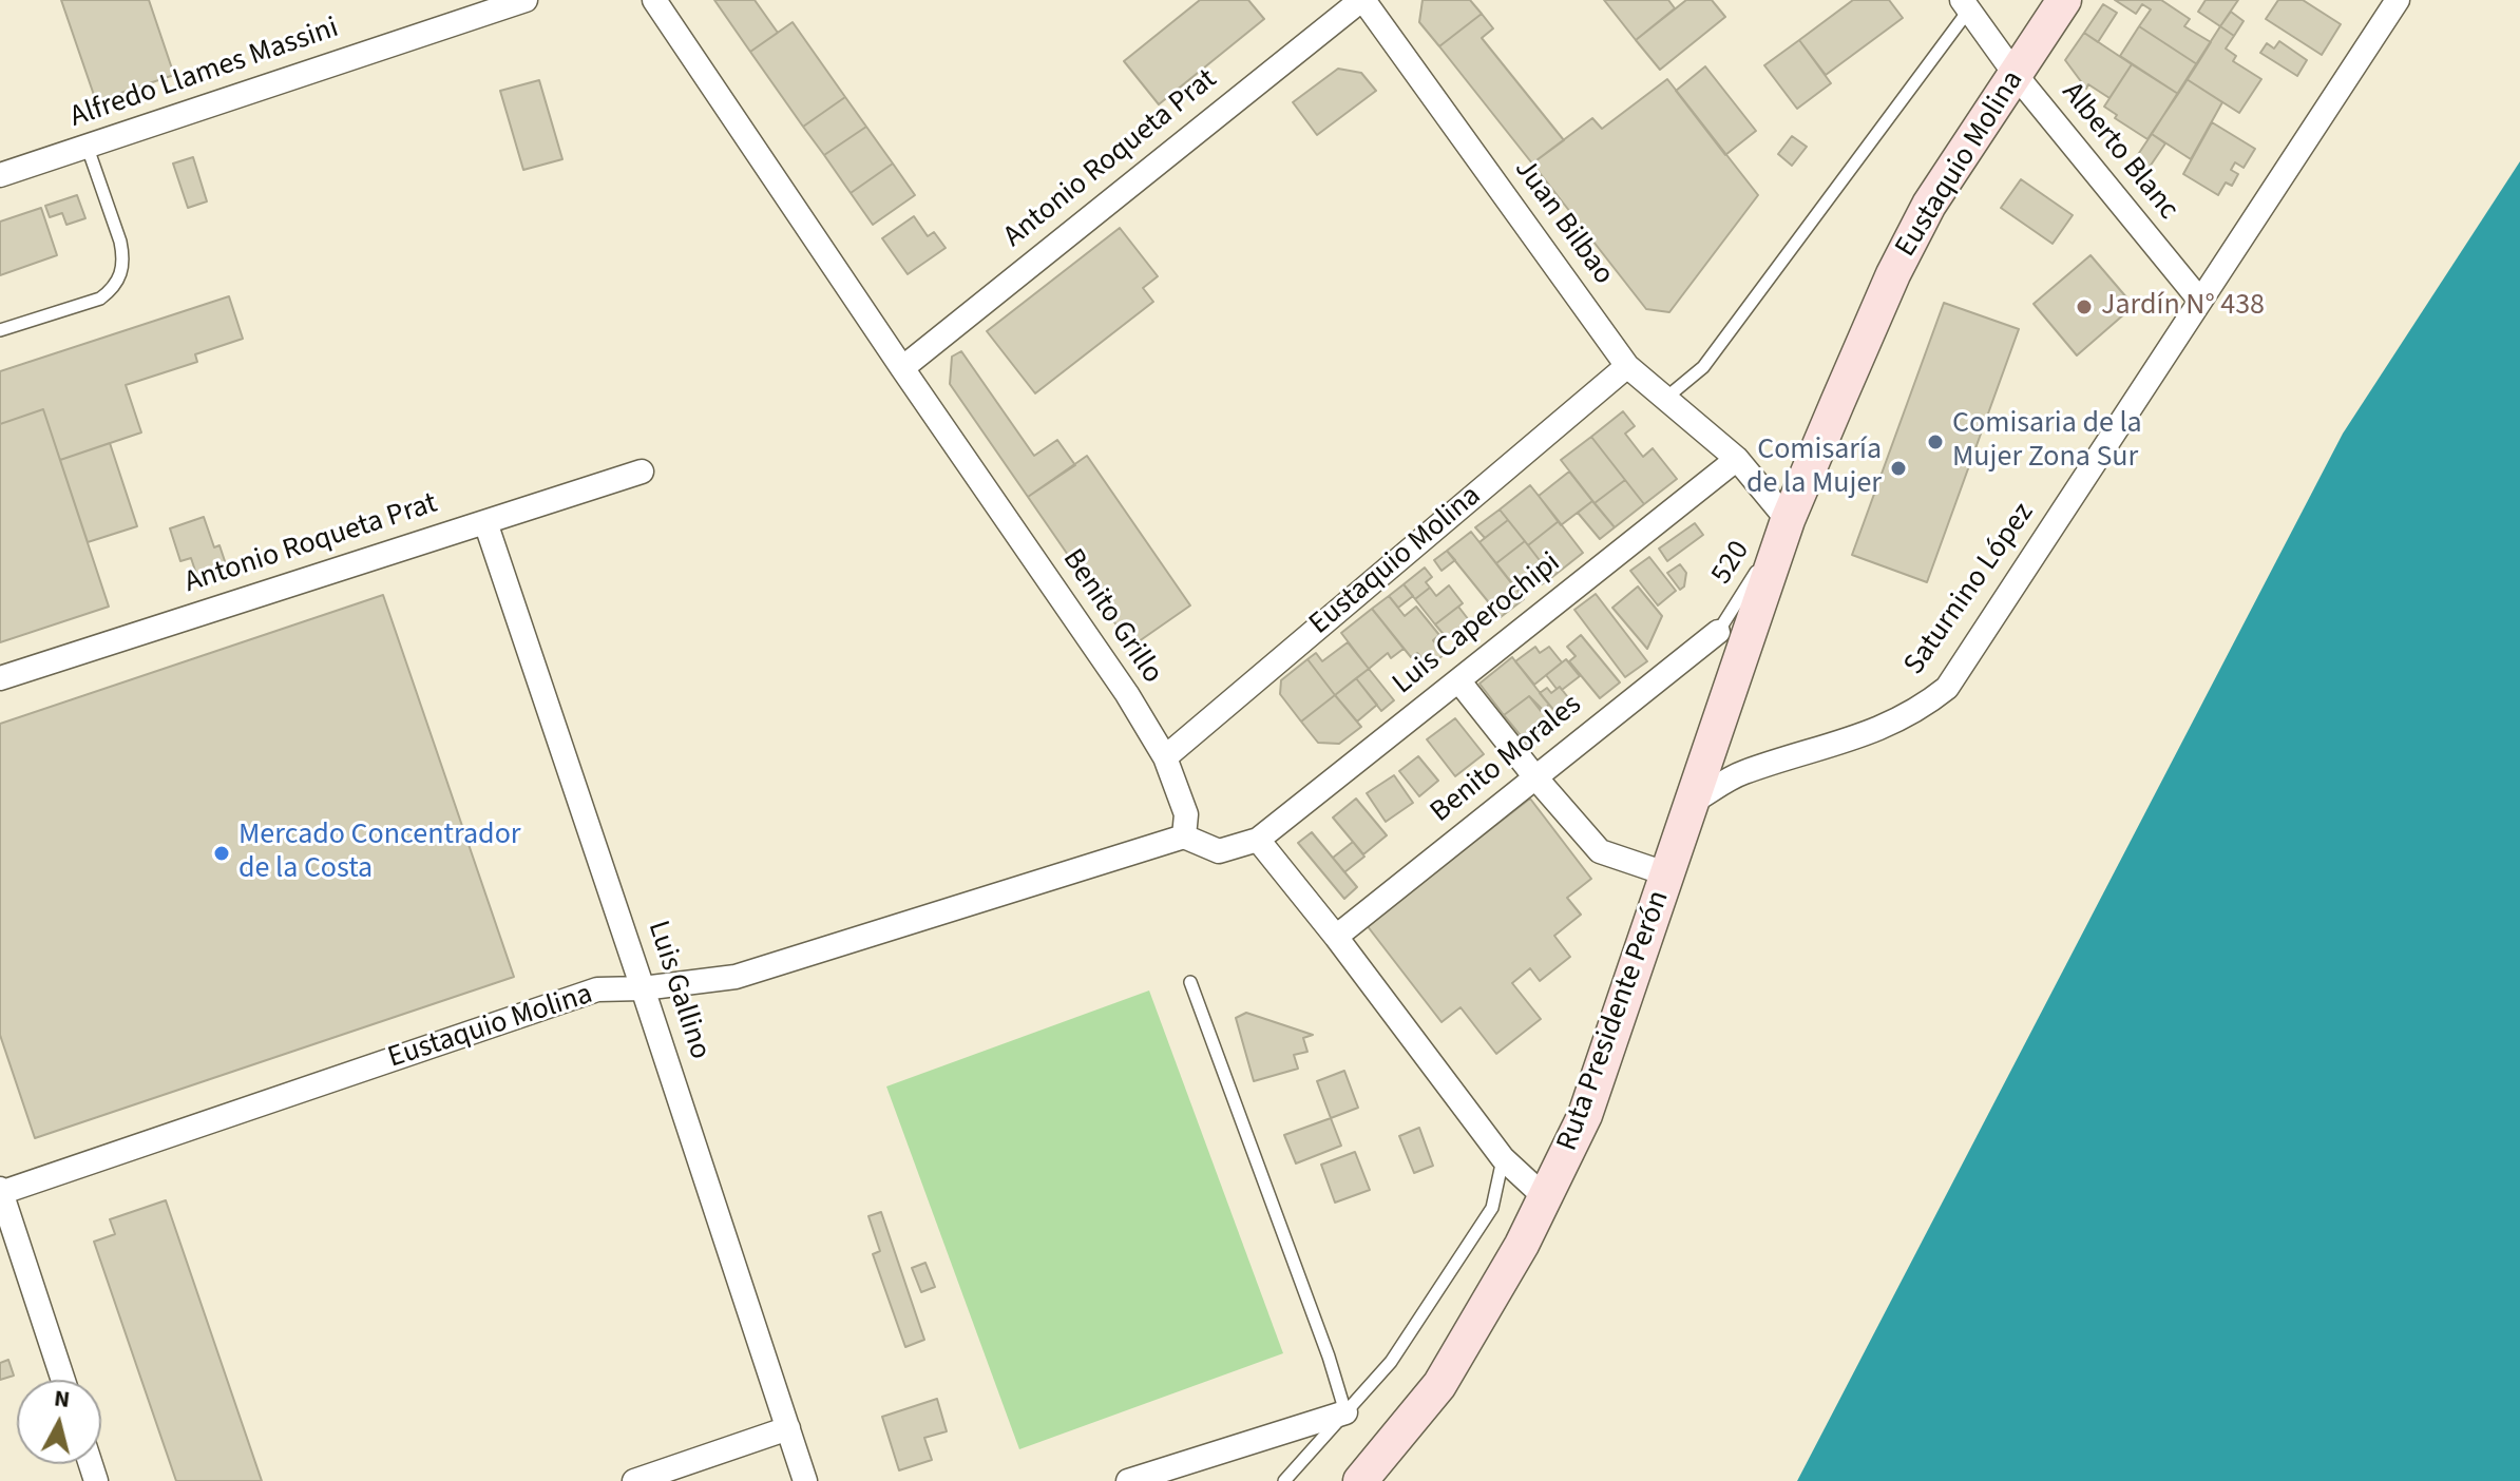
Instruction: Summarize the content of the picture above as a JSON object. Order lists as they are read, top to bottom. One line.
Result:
{"streets":{"main road":["Eustaquio Molina","Ruta Presidente Perón"],"street":["Alfredo Llames Massini","Alberto Blanc","Antonio Roqueta Prat","Juan Bilbao","Saturnino López","Benito Grillo","Luis Caperochipi","Benito Morales","Luis Gallino"],"lane":["520"]},"crossings":[["Alberto Blanc","Eustaquio Molina"],["Alberto Blanc","Saturnino López"],["Antonio Roqueta Prat","Juan Bilbao"],["Antonio Roqueta Prat","Benito Grillo"],["Antonio Roqueta Prat","Luis Gallino"],["Eustaquio Molina","Juan Bilbao"],["Eustaquio Molina","520"],["Eustaquio Molina","Benito Grillo"],["Eustaquio Molina","Luis Gallino"],["Eustaquio Molina","Ruta Presidente Perón"],["Juan Bilbao","520"],["Juan Bilbao","Luis Caperochipi"],["Juan Bilbao","Ruta Presidente Perón"],["520","Benito Morales"],["520","Ruta Presidente Perón"],["Saturnino López","Ruta Presidente Perón"]],"places":["Jardín N° 438","Comisaria de la Mujer Zona Sur","Comisaría de la Mujer","Mercado Concentrador de la Costa"],"north":"top"}
